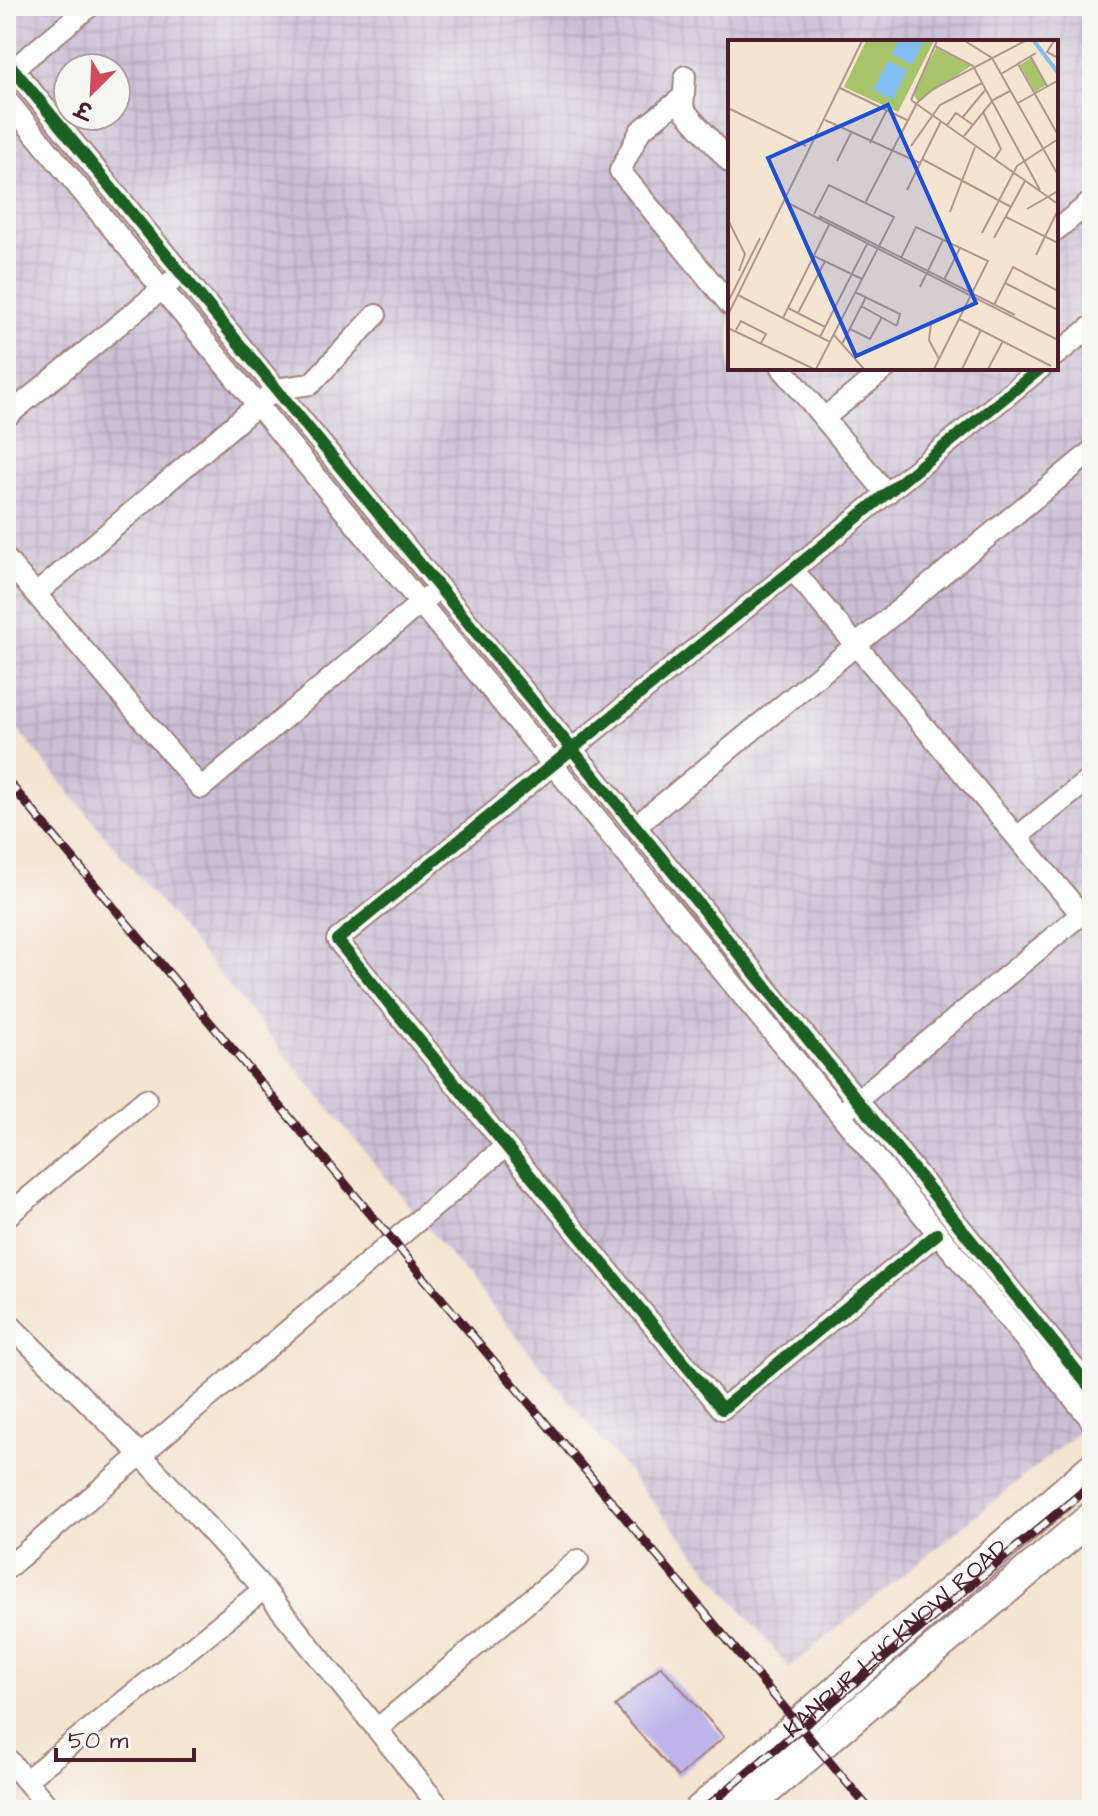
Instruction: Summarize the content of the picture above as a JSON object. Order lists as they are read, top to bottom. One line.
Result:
{"streets":{"highway":["KANPUR-LUCKNOW ROAD"]},"scale_bar":"50 m","north":"bottom left"}
